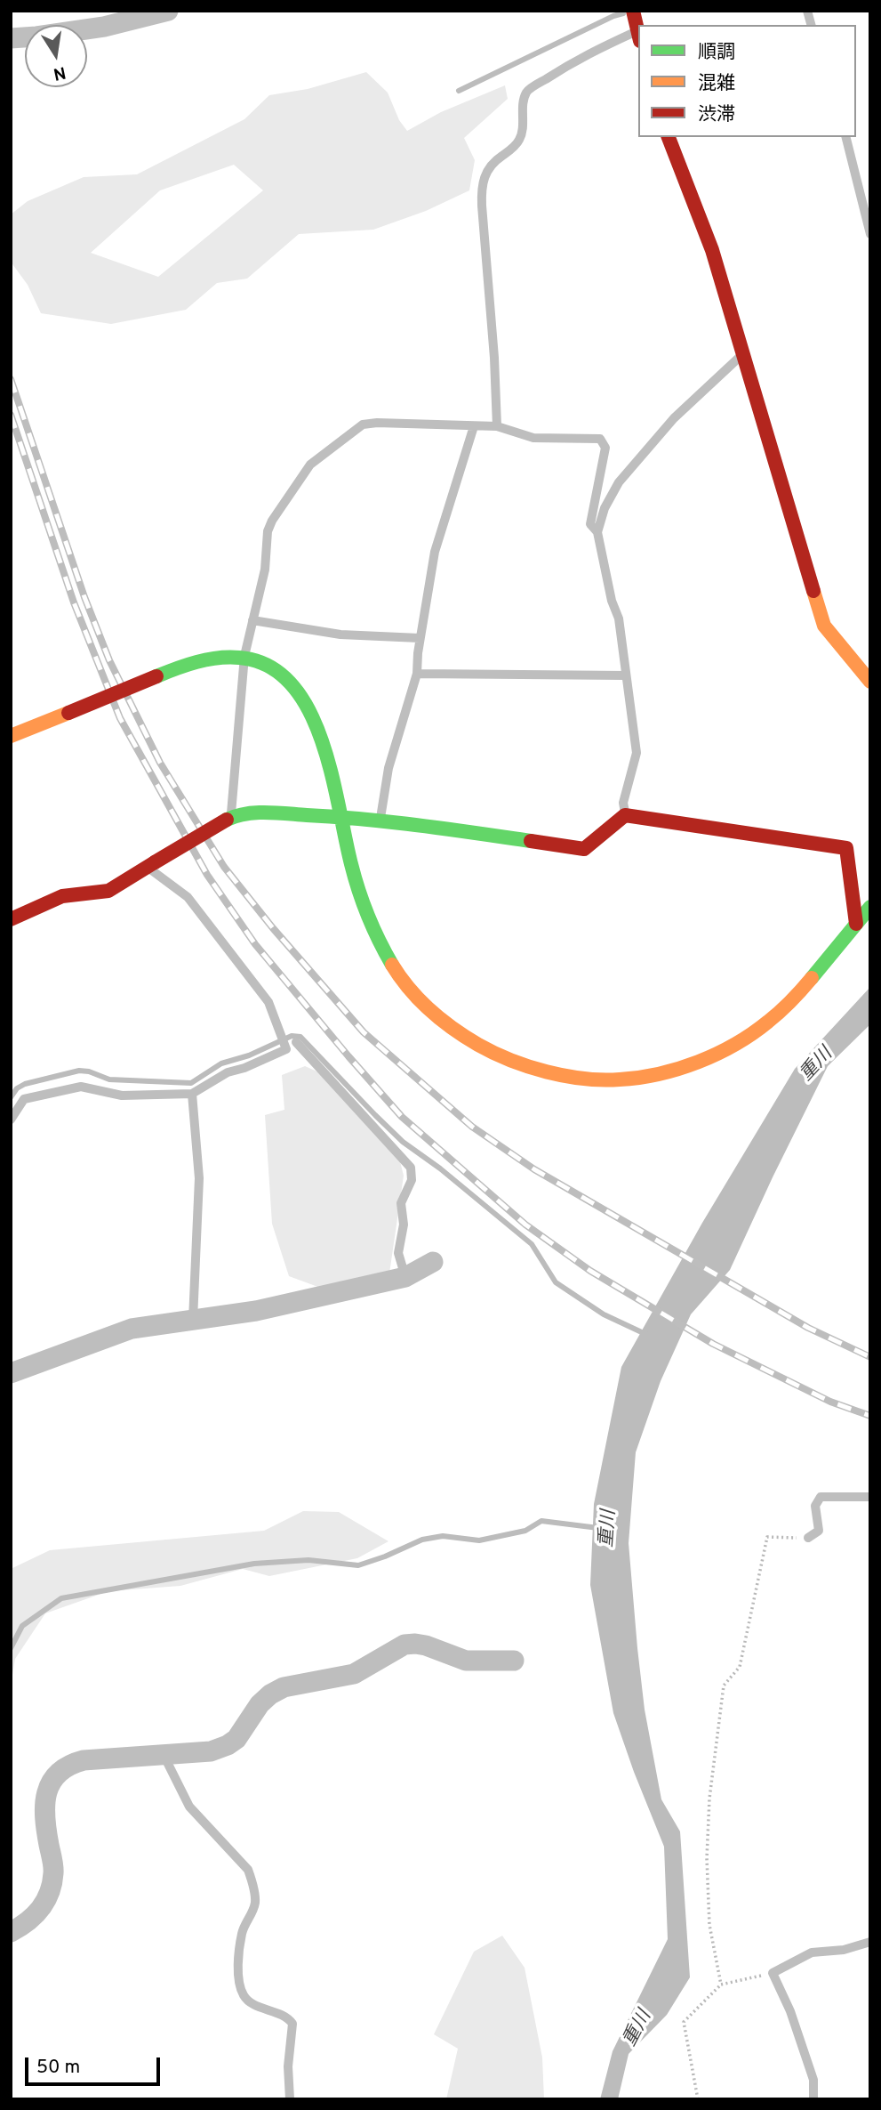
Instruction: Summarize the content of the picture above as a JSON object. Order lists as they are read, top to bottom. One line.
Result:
{"water":["重川"],"legend":["順調","混雑","渋滞"],"scale_bar":"50 m","north":"bottom"}
